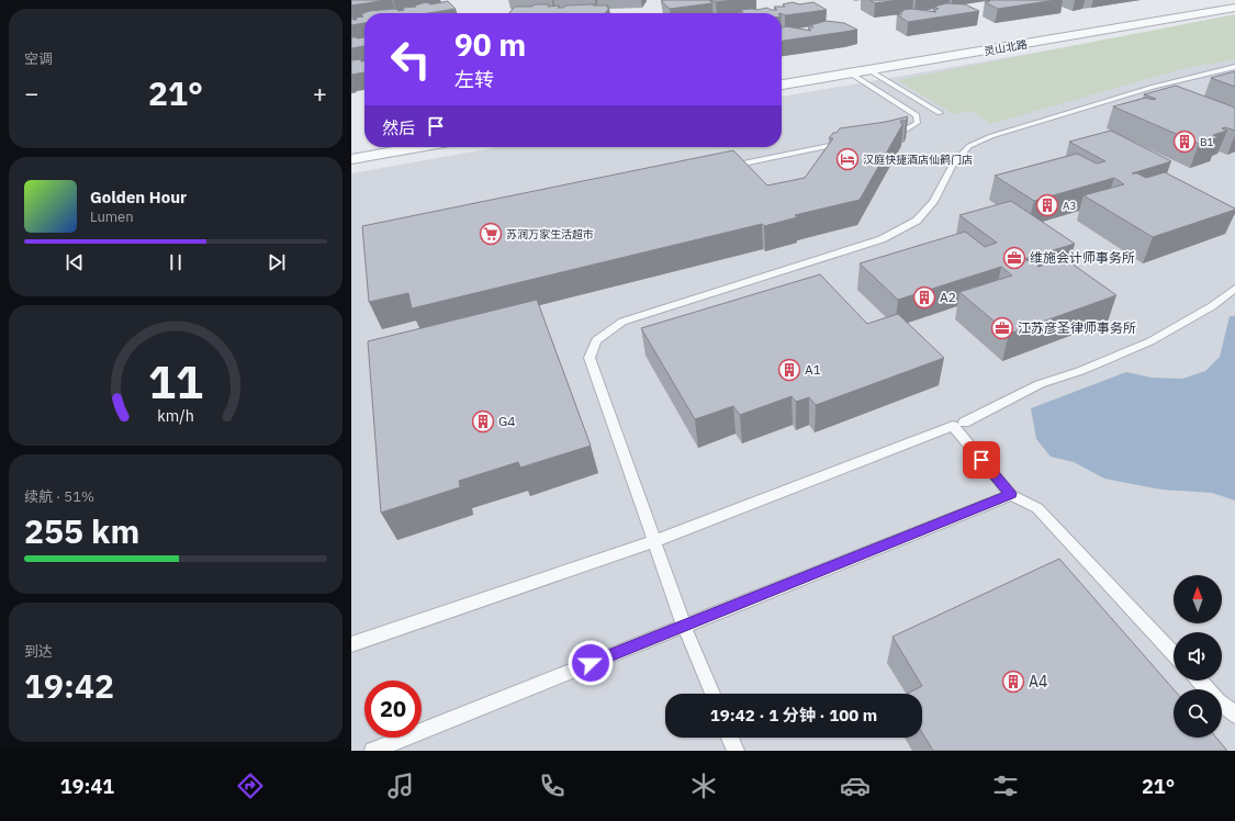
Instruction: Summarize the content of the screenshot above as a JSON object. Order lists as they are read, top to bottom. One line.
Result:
{"streets":{"street":["灵山北路"]},"places":{"building":["B1","A3","A2","A1","G4","A4"],"hotel":["汉庭快捷酒店仙鹤门店"],"supermarket":["苏润万家生活超市"],"office":["维施会计师事务所","江苏彦圣律师事务所"]},"north":"top","page":{"tile":["空调",["续航 · 51%","255 km"],["到达","19:42"]],"turn":["90 m","左转"],"heat":["−","21°","+"],"then":"然后","song":["Golden Hour","Lumen"],"limit":"20","trip":"19:42 · 1 分钟 · 100 m","tabs":["19:41","21°"],"gauge":["11","km/h"]}}
